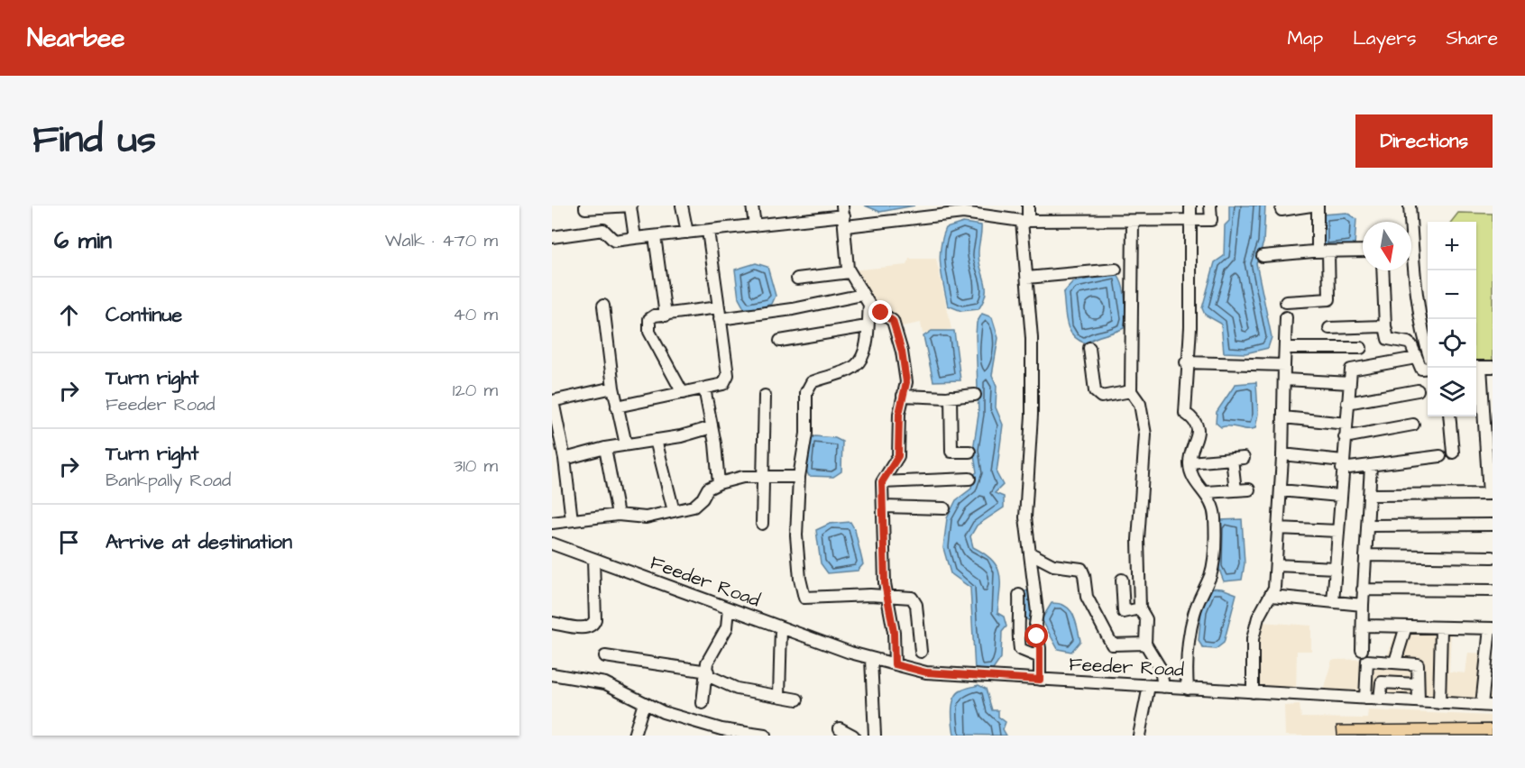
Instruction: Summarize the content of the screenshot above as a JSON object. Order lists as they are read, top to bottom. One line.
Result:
{"streets":{"street":["Feeder Road"]},"north":"bottom","page":{"header":"Nearbee","nav":["Map","Layers","Share"],"title":"Find us","buttons":"Directions","heading":["6 min","Walk · 470 m"],"map_buttons":["+","−"],"list":[["Continue","40 m"],["Turn right","Feeder Road","120 m"],["Turn right","Bankpally Road","310 m"],"Arrive at destination"]}}
